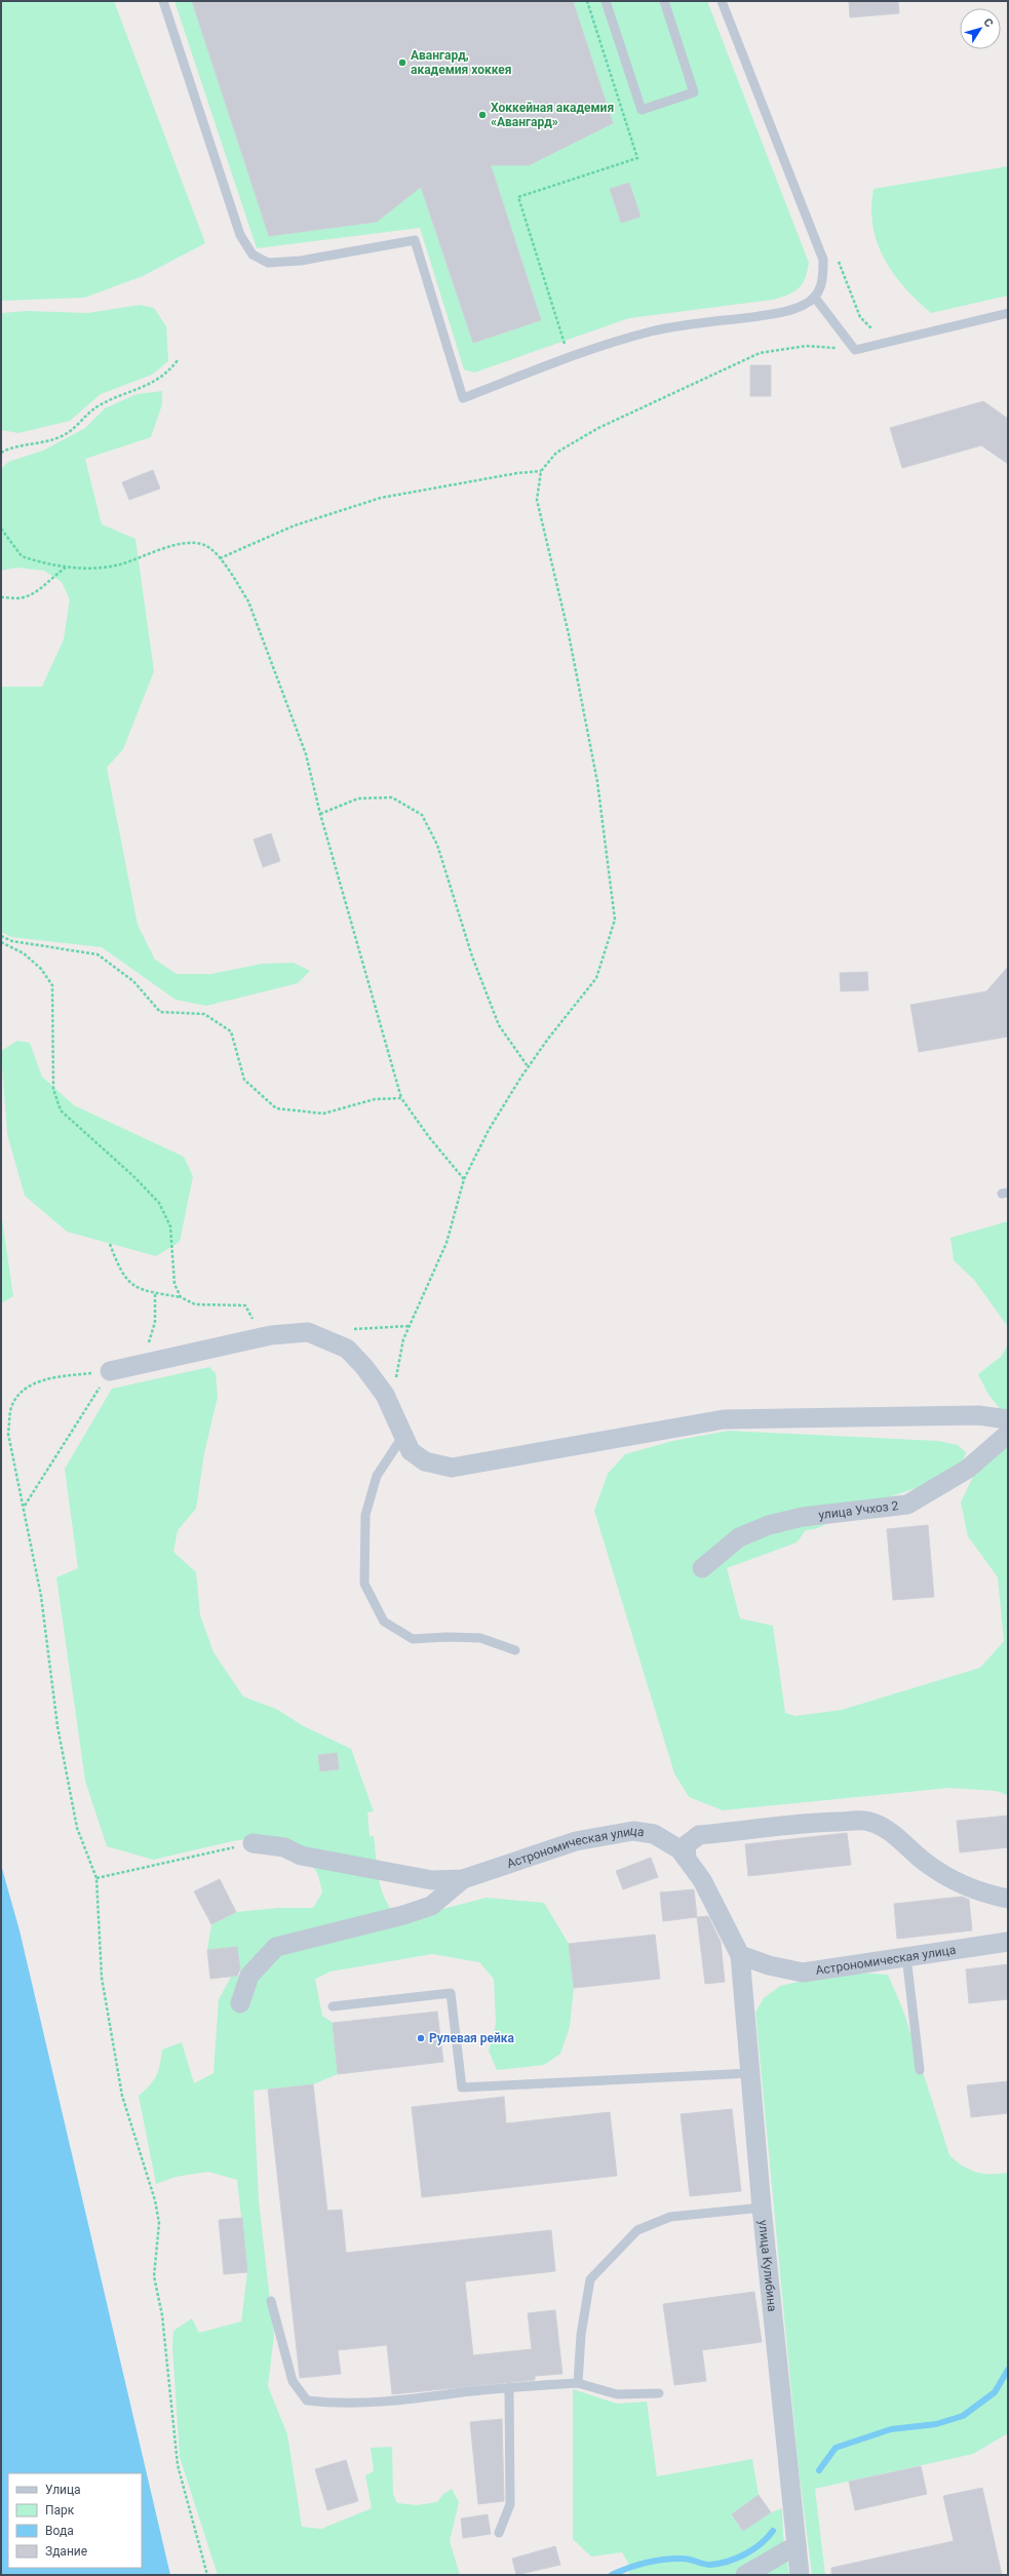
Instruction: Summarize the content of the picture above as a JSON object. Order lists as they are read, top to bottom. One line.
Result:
{"streets":{"street":["улица Учхоз 2","Астрономическая улица","улица Кулибина"]},"crossings":[["Астрономическая улица","улица Кулибина"]],"places":["Авангард, академия хоккея","Хоккейная академия «Авангард»","Рулевая рейка"],"legend":["Улица","Парк","Вода","Здание"],"north":"top right"}
